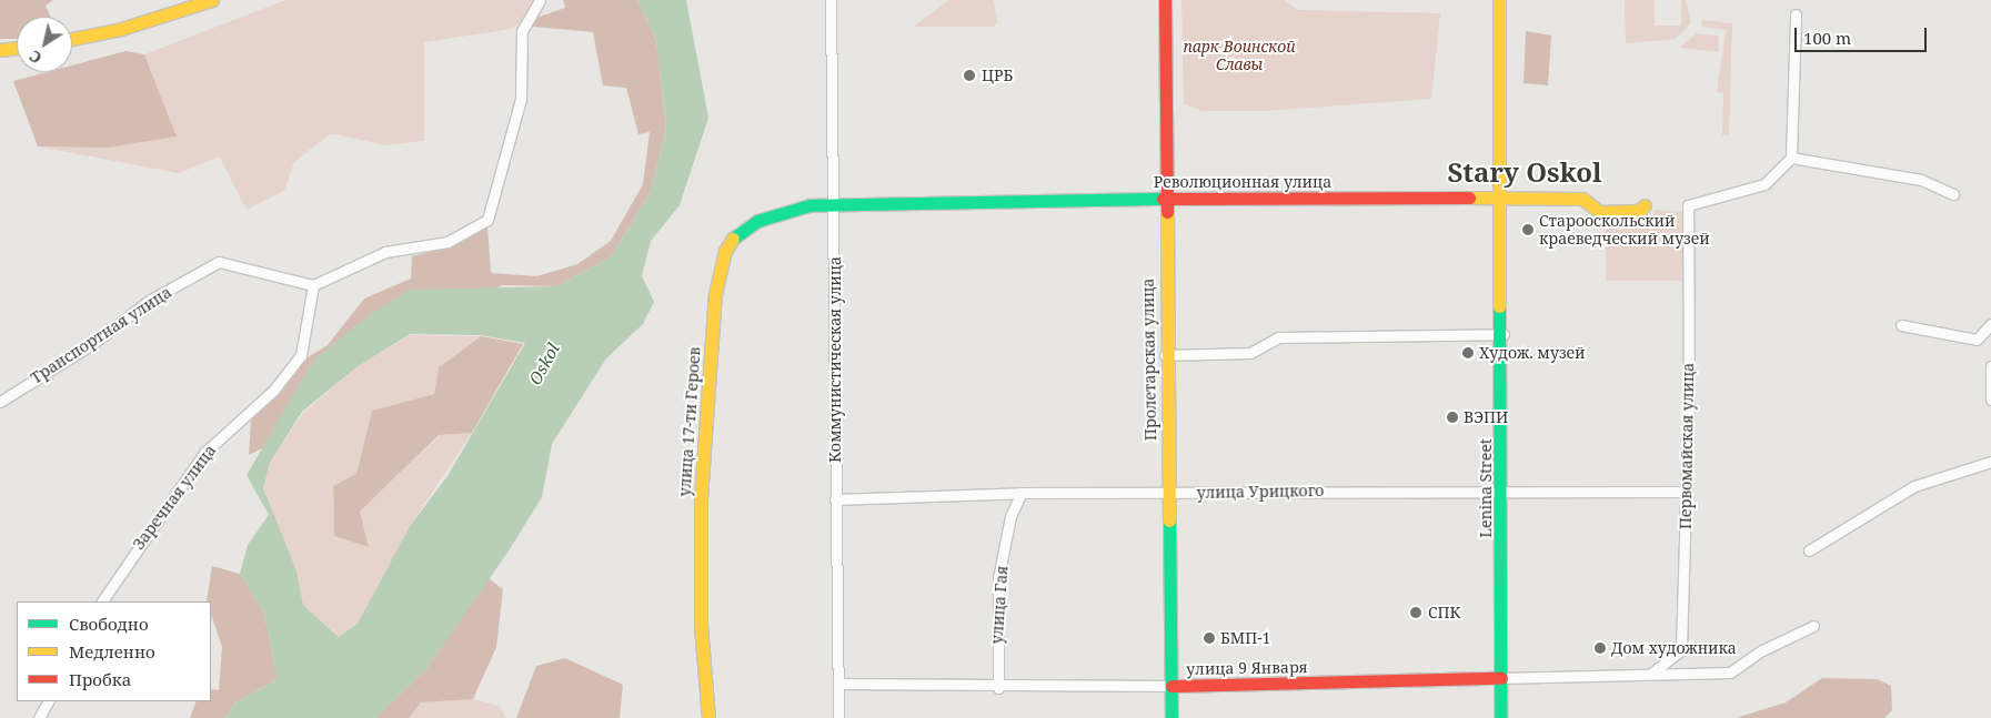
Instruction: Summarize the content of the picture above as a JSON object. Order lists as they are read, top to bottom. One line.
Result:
{"streets":{"street":["Революционная улица","Транспортная улица","Коммунистическая улица","Пролетарская улица","улица 17-ти Героев","Первомайская улица","Lenina Street","улица Урицкого","Заречная улица","улица Гая","улица 9 Января"]},"crossings":[["Революционная улица","Коммунистическая улица"],["Революционная улица","Пролетарская улица"],["Революционная улица","улица 17-ти Героев"],["Революционная улица","Lenina Street"],["Транспортная улица","Заречная улица"],["Коммунистическая улица","улица 17-ти Героев"],["Коммунистическая улица","улица Урицкого"],["Коммунистическая улица","улица 9 Января"],["Пролетарская улица","улица Урицкого"],["Пролетарская улица","улица 9 Января"],["Первомайская улица","улица Урицкого"],["Первомайская улица","улица 9 Января"],["Lenina Street","улица Урицкого"],["Lenina Street","улица 9 Января"],["улица Урицкого","улица Гая"],["улица Гая","улица 9 Января"]],"districts":["Stary Oskol"],"water":["Oskol"],"parks":["парк Воинской Славы"],"places":["ЦРБ","Старооскольский краеведческий музей","Худож. музей","ВЭПИ","СПК","БМП-1","Дом художника"],"legend":["Свободно","Медленно","Пробка"],"scale_bar":"100 m","north":"bottom left"}
